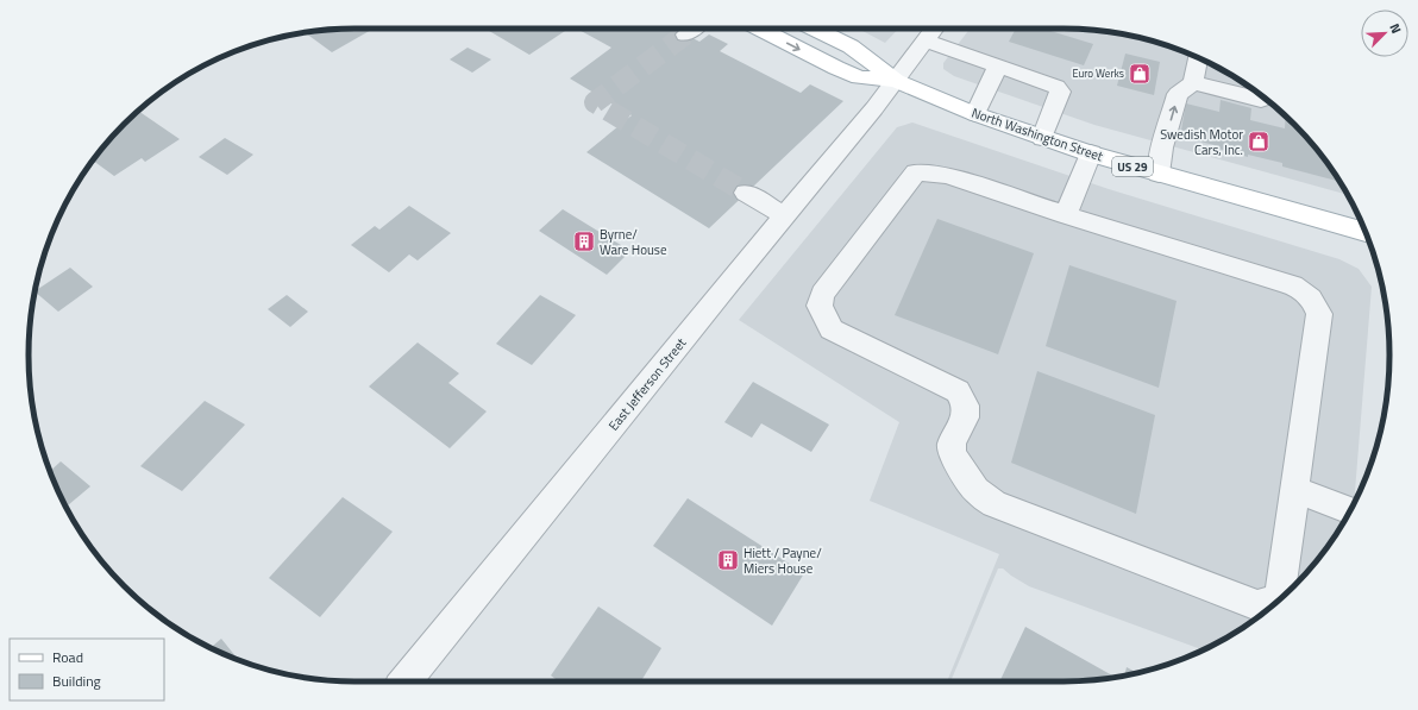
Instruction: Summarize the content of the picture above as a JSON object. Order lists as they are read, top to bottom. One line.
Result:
{"streets":{"main road":["North Washington Street","US 29"],"street":["East Jefferson Street"]},"crossings":[["North Washington Street","East Jefferson Street"]],"places":{"shop":["Euro Werks","Swedish Motor Cars, Inc."],"building":["Byrne/ Ware House","Hiett / Payne/ Miers House"]},"legend":["Road","Building"],"north":"top right"}
